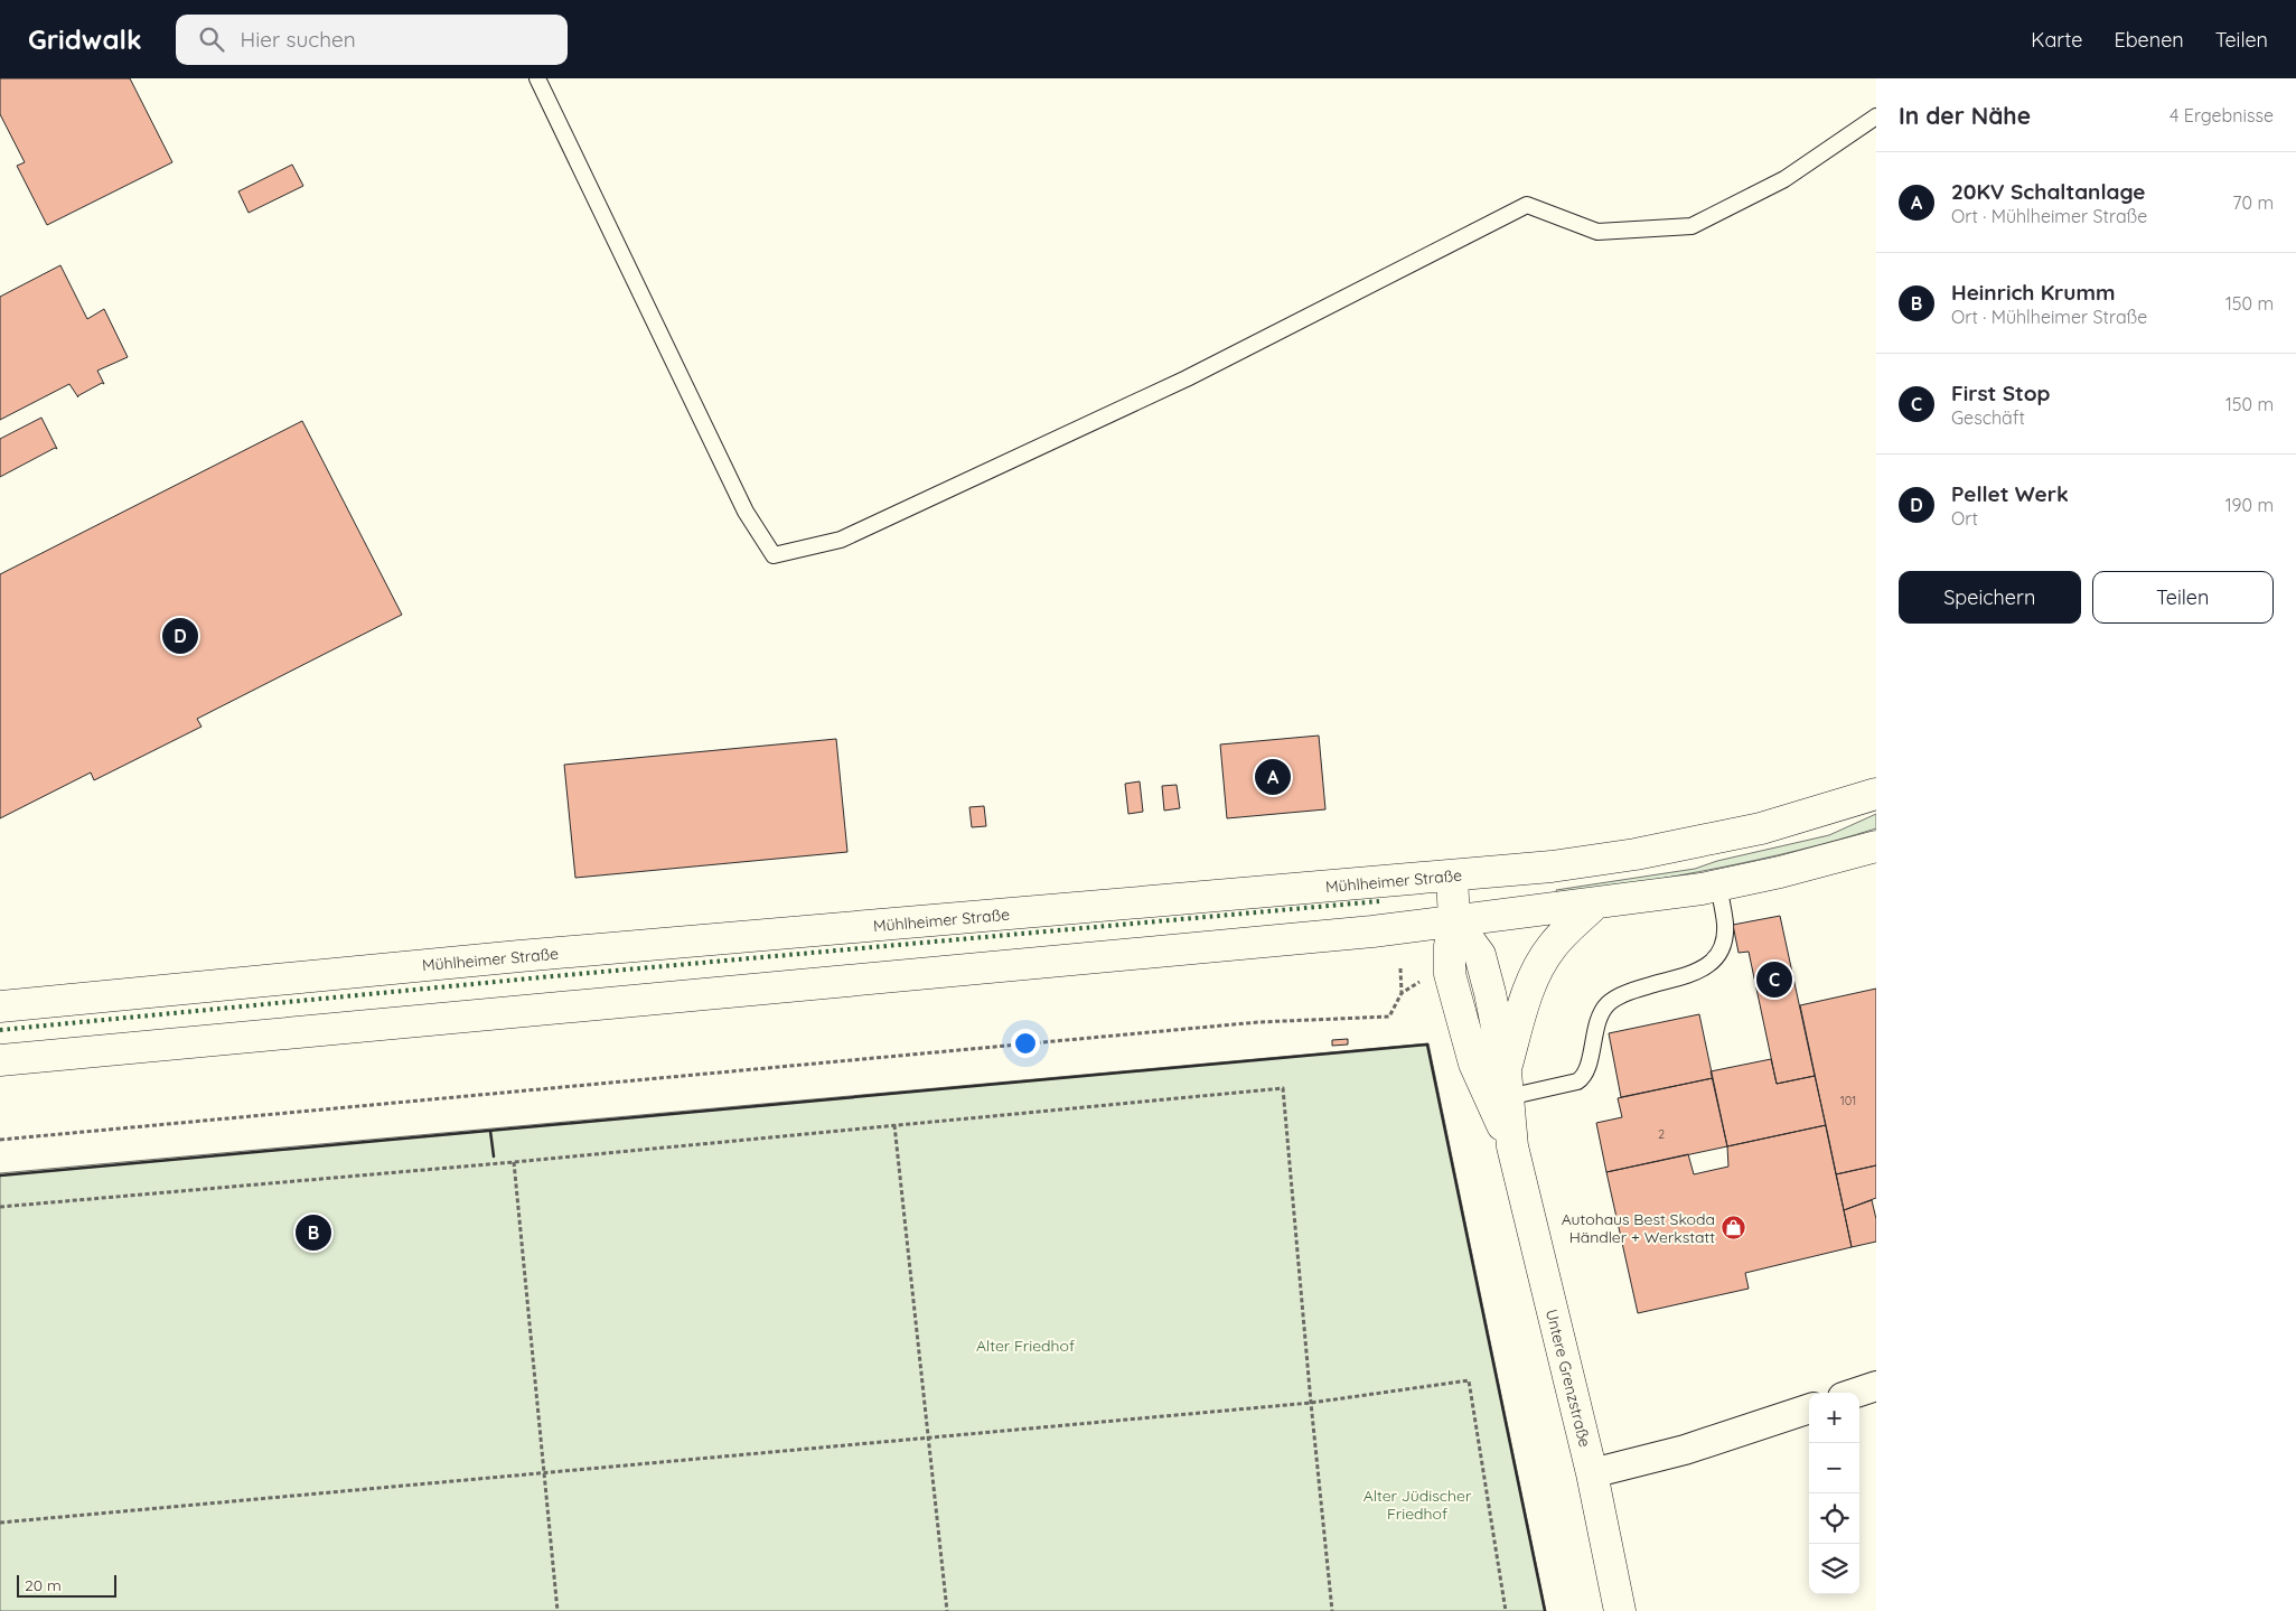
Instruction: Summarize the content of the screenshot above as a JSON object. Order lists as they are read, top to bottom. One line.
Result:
{"streets":{"main road":["Mühlheimer Straße","Untere Grenzstraße"]},"parks":["Alter Friedhof","Alter Jüdischer Friedhof"],"places":{"shop":["Autohaus Best Skoda Händler + Werkstatt"]},"house_numbers":["101","2"],"scale_bar":"20 m","page":{"header":"Gridwalk","search":"Hier suchen","nav":["Karte","Ebenen","Teilen"],"heading":["In der Nähe","4 Ergebnisse"],"list":[{"mark":"A","name":"20KV Schaltanlage","note":"Ort · Mühlheimer Straße","value":"70 m"},{"mark":"B","name":"Heinrich Krumm","note":"Ort · Mühlheimer Straße","value":"150 m"},{"mark":"C","name":"First Stop","note":"Geschäft","value":"150 m"},{"mark":"D","name":"Pellet Werk","note":"Ort","value":"190 m"}],"buttons":["Speichern","Teilen"],"pins":["D","A","C","B"],"map_buttons":["+","−"],"scale":"20 m"}}
